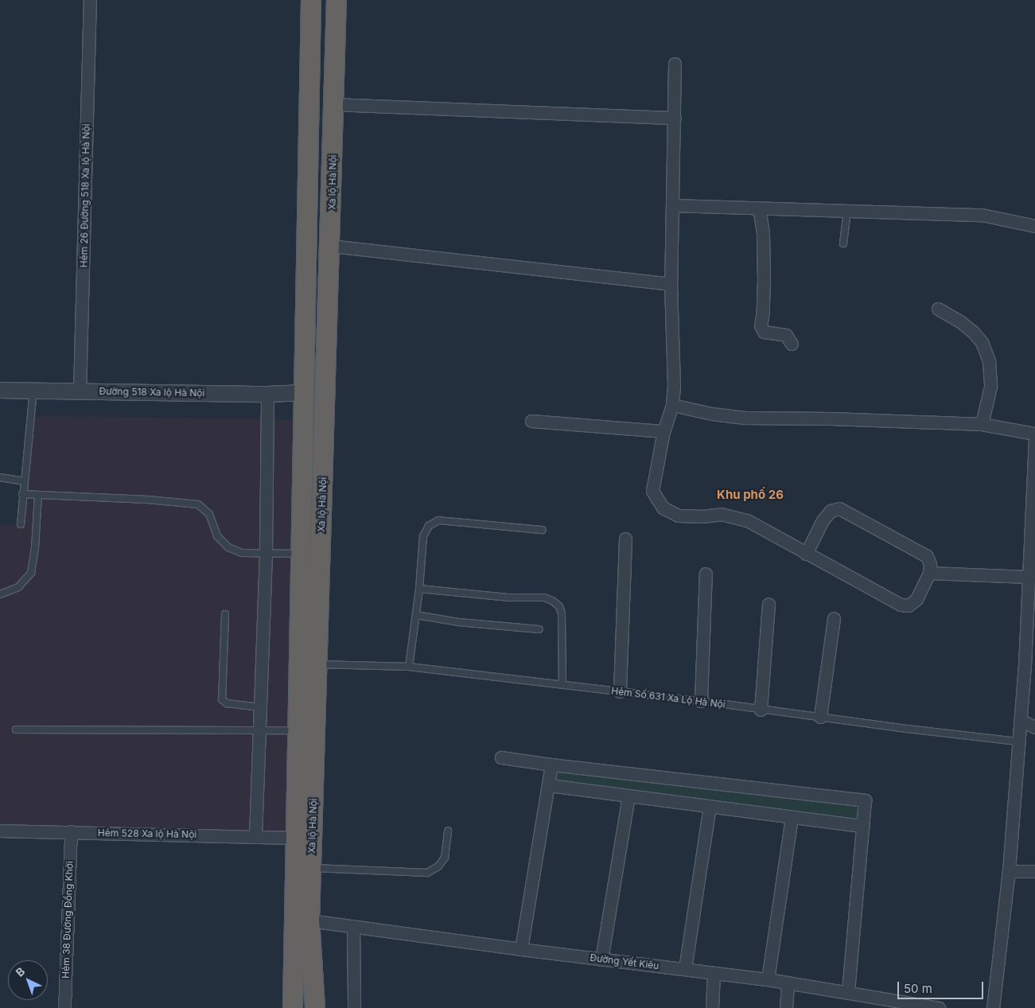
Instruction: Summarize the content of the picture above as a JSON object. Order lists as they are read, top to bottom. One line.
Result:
{"streets":{"highway":["Xa lộ Hà Nội"],"street":["Hẻm 26 Đường 518 Xa lộ Hà Nội","Đường 518 Xa lộ Hà Nội","Hẻm 528 Xa lộ Hà Nội","Hẻm 38 Đường Đồng Khởi","Đường Yết Kiêu"],"lane":["Hẻm Số 631 Xa Lộ Hà Nội"]},"crossings":[["Xa lộ Hà Nội","Đường 518 Xa lộ Hà Nội"],["Xa lộ Hà Nội","Hẻm Số 631 Xa Lộ Hà Nội"],["Xa lộ Hà Nội","Hẻm 528 Xa lộ Hà Nội"],["Xa lộ Hà Nội","Đường Yết Kiêu"],["Hẻm 26 Đường 518 Xa lộ Hà Nội","Đường 518 Xa lộ Hà Nội"],["Hẻm 528 Xa lộ Hà Nội","Hẻm 38 Đường Đồng Khởi"]],"districts":["Khu phố 26"],"scale_bar":"50 m","north":"top left"}
